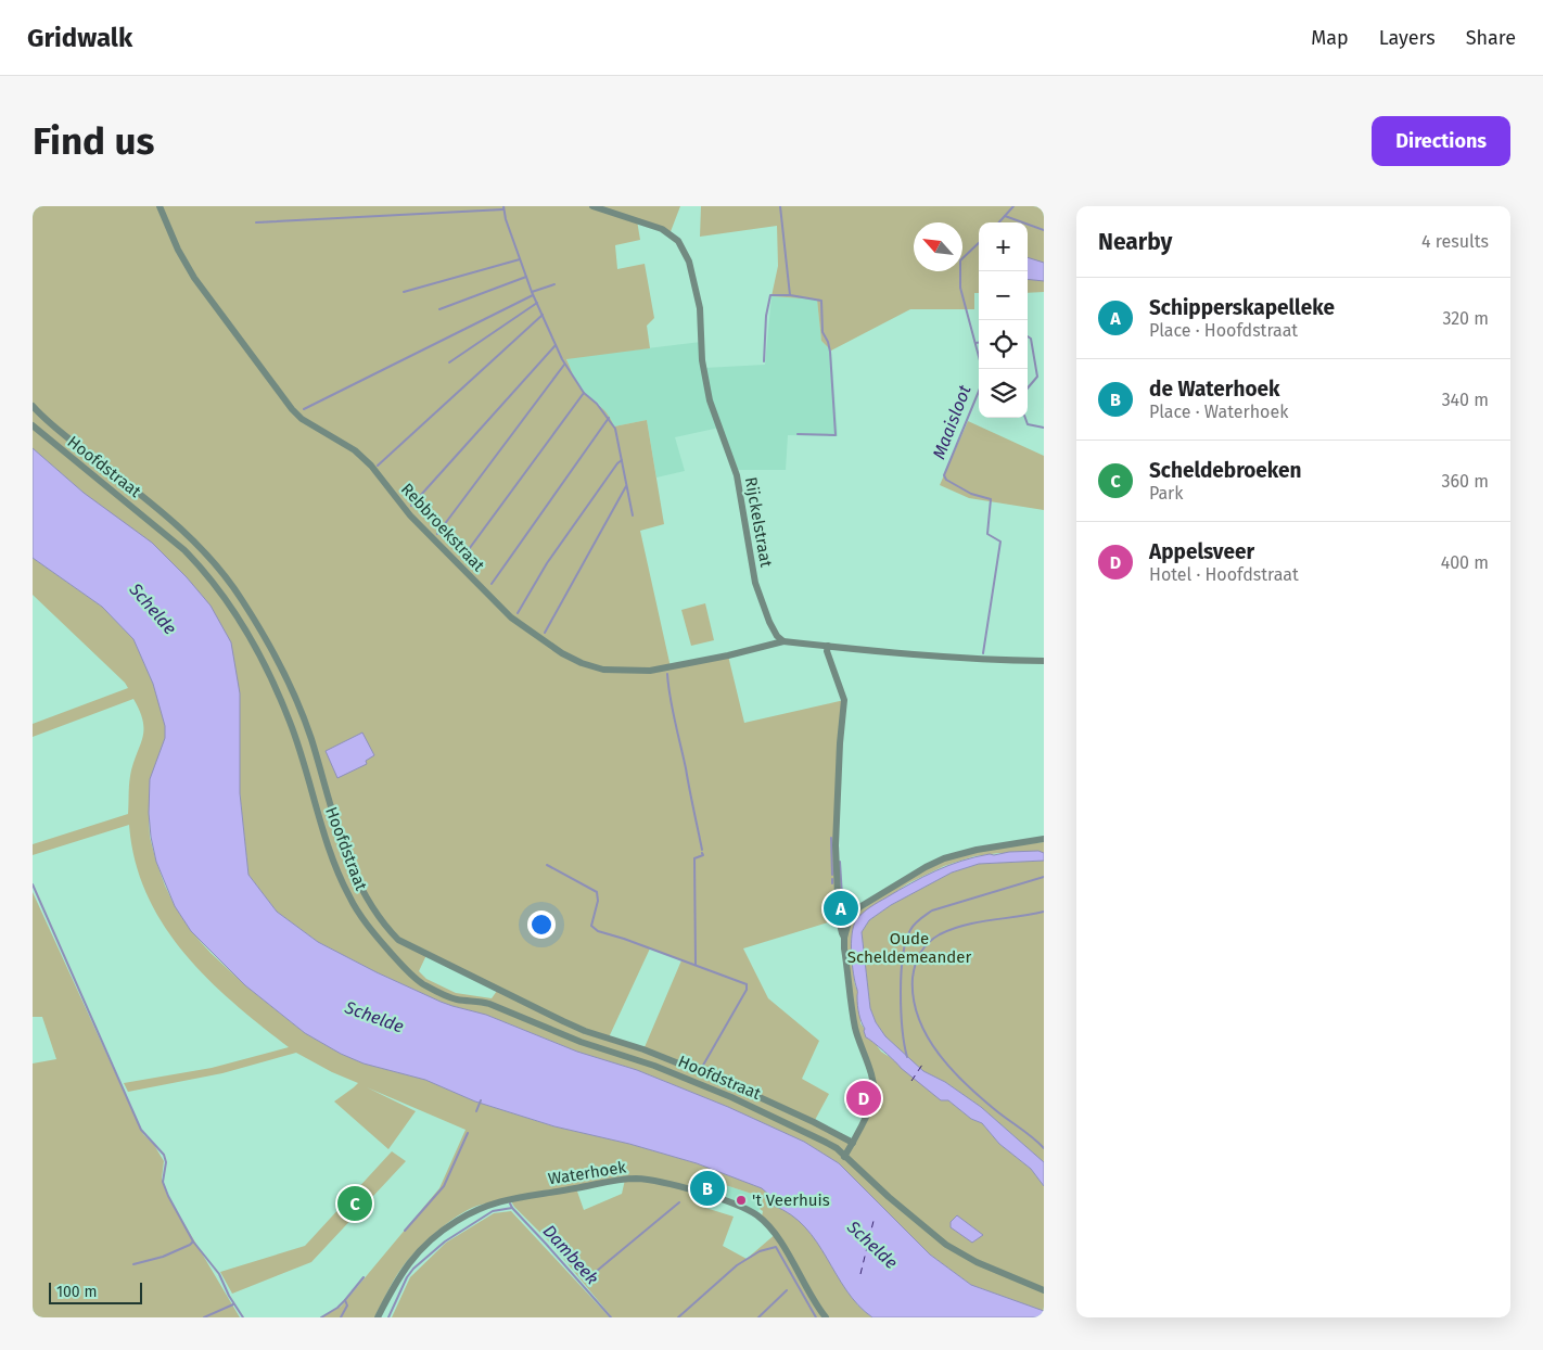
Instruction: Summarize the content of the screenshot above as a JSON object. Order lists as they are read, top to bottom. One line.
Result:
{"streets":{"street":["Hoofdstraat","Rijckelstraat","Rebbroekstraat","Waterhoek"]},"crossings":[["Rijckelstraat","Rebbroekstraat"]],"water":["Maaisloot","Schelde","Dambeek"],"parks":["Oude Scheldemeander"],"places":["'t Veerhuis"],"scale_bar":"100 m","north":"top left","page":{"header":"Gridwalk","nav":["Map","Layers","Share"],"buttons":"Directions","title":"Find us","heading":["Nearby","4 results"],"map_buttons":["+","−"],"list":[{"mark":"A","name":"Schipperskapelleke","note":"Place · Hoofdstraat","value":"320 m"},{"mark":"B","name":"de Waterhoek","note":"Place · Waterhoek","value":"340 m"},{"mark":"C","name":"Scheldebroeken","note":"Park","value":"360 m"},{"mark":"D","name":"Appelsveer","note":"Hotel · Hoofdstraat","value":"400 m"}],"pins":["A","D","B","C"],"scale":"100 m"}}
